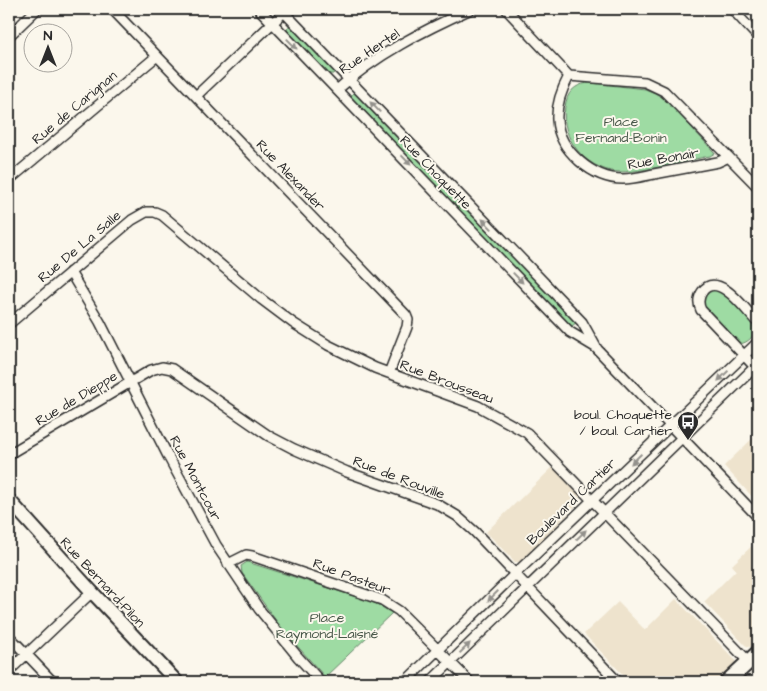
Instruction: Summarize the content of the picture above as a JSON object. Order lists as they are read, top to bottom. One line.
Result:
{"streets":{"main road":["Rue Bernard-Pilon"],"street":["Rue Hertel","Rue de Carignan","Rue Bonair","Rue Choquette","Rue Alexander","Rue De La Salle","Rue Brousseau","Rue de Dieppe","Rue de Rouville","Rue Montcour","Boulevard Cartier","Rue Pasteur"]},"crossings":[["Rue Hertel","Rue Choquette"],["Rue de Carignan","Rue Alexander"],["Rue Choquette","Boulevard Cartier"],["Rue Alexander","Rue Brousseau"],["Rue De La Salle","Rue Brousseau"],["Rue De La Salle","Rue Montcour"],["Rue Brousseau","Boulevard Cartier"],["Rue de Dieppe","Rue de Rouville"],["Rue de Dieppe","Rue Montcour"],["Rue de Rouville","Rue Montcour"],["Rue de Rouville","Boulevard Cartier"],["Rue Montcour","Rue Pasteur"],["Boulevard Cartier","Rue Pasteur"]],"parks":["Place Fernand-Bonin","Place Raymond-Laisné"],"places":{"bus stop":["boul. Choquette / boul. Cartier"]},"north":"top"}
